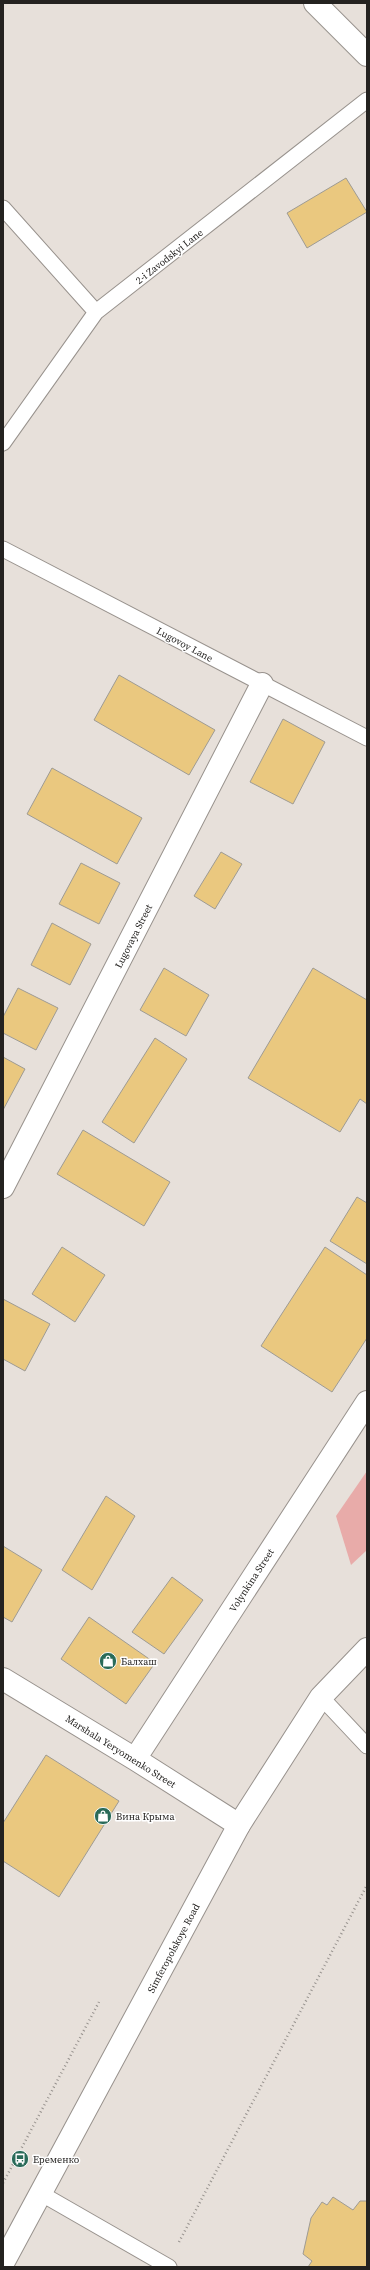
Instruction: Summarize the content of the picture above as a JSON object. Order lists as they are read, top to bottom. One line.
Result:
{"streets":{"street":["Lugovaya Street","Volynkina Street","Marshala Yeryomenko Street","Simferopolskoye Road"],"lane":["2-i Zavodskyi Lane","Lugovoy Lane"]},"crossings":[["Lugovoy Lane","Lugovaya Street"],["Volynkina Street","Marshala Yeryomenko Street"],["Marshala Yeryomenko Street","Simferopolskoye Road"]],"places":{"shop":["Балхаш","Вина Крыма"],"bus stop":["Еременко"]}}
